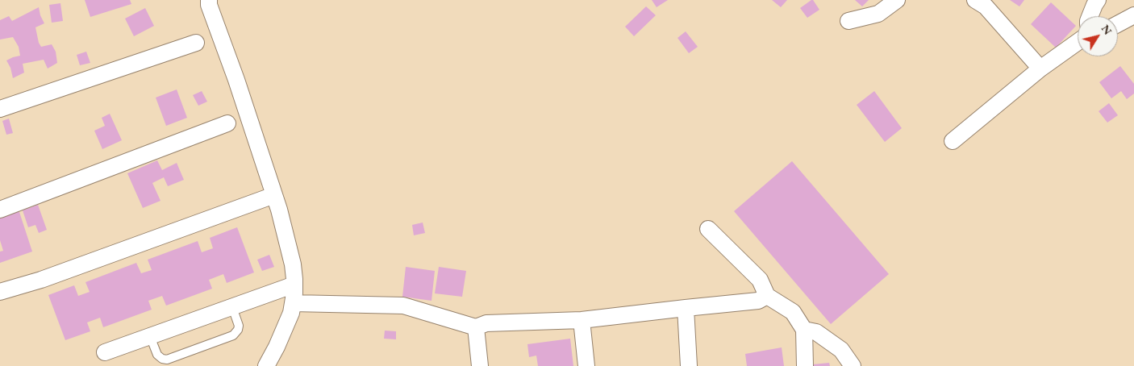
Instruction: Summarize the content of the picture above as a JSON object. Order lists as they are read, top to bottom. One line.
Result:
{"north":"top right"}
